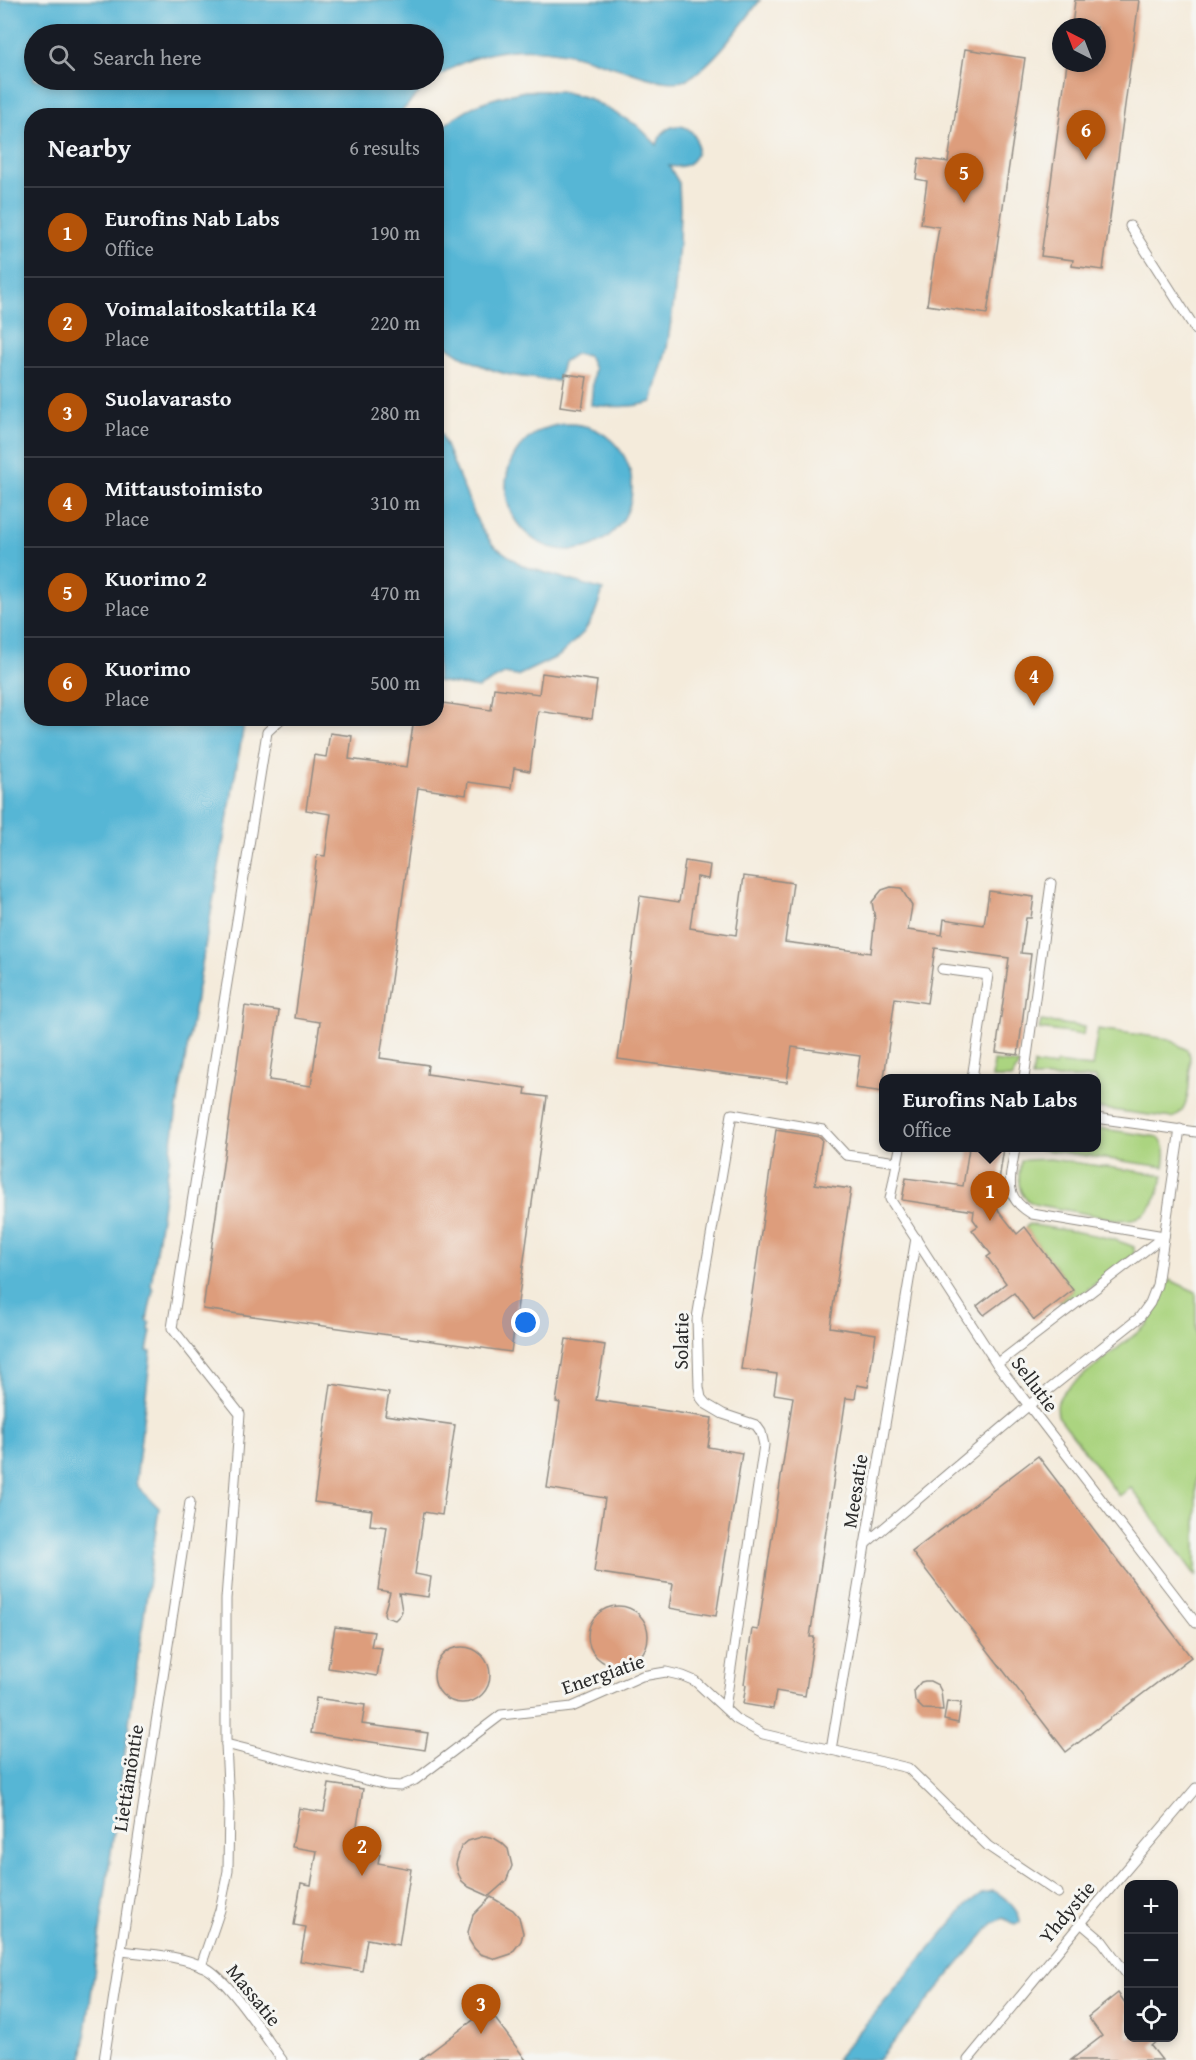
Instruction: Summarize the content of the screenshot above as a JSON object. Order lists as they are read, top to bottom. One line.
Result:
{"streets":{"lane":["Solatie","Sellutie","Meesatie","Energiatie","Liettämöntie","Yhdystie","Massatie"]},"crossings":[["Solatie","Sellutie"],["Solatie","Energiatie"],["Sellutie","Meesatie"],["Meesatie","Energiatie"],["Liettämöntie","Massatie"]],"north":"top left","page":{"search":"Search here","heading":["Nearby","6 results"],"pins":["6","5","4","1","2","3"],"list":[{"mark":"1","name":"Eurofins Nab Labs","note":"Office","value":"190 m"},{"mark":"2","name":"Voimalaitoskattila K4","note":"Place","value":"220 m"},{"mark":"3","name":"Suolavarasto","note":"Place","value":"280 m"},{"mark":"4","name":"Mittaustoimisto","note":"Place","value":"310 m"},{"mark":"5","name":"Kuorimo 2","note":"Place","value":"470 m"},{"mark":"6","name":"Kuorimo","note":"Place","value":"500 m"}],"popup":["Eurofins Nab Labs","Office"],"map_buttons":["+","−"]}}
